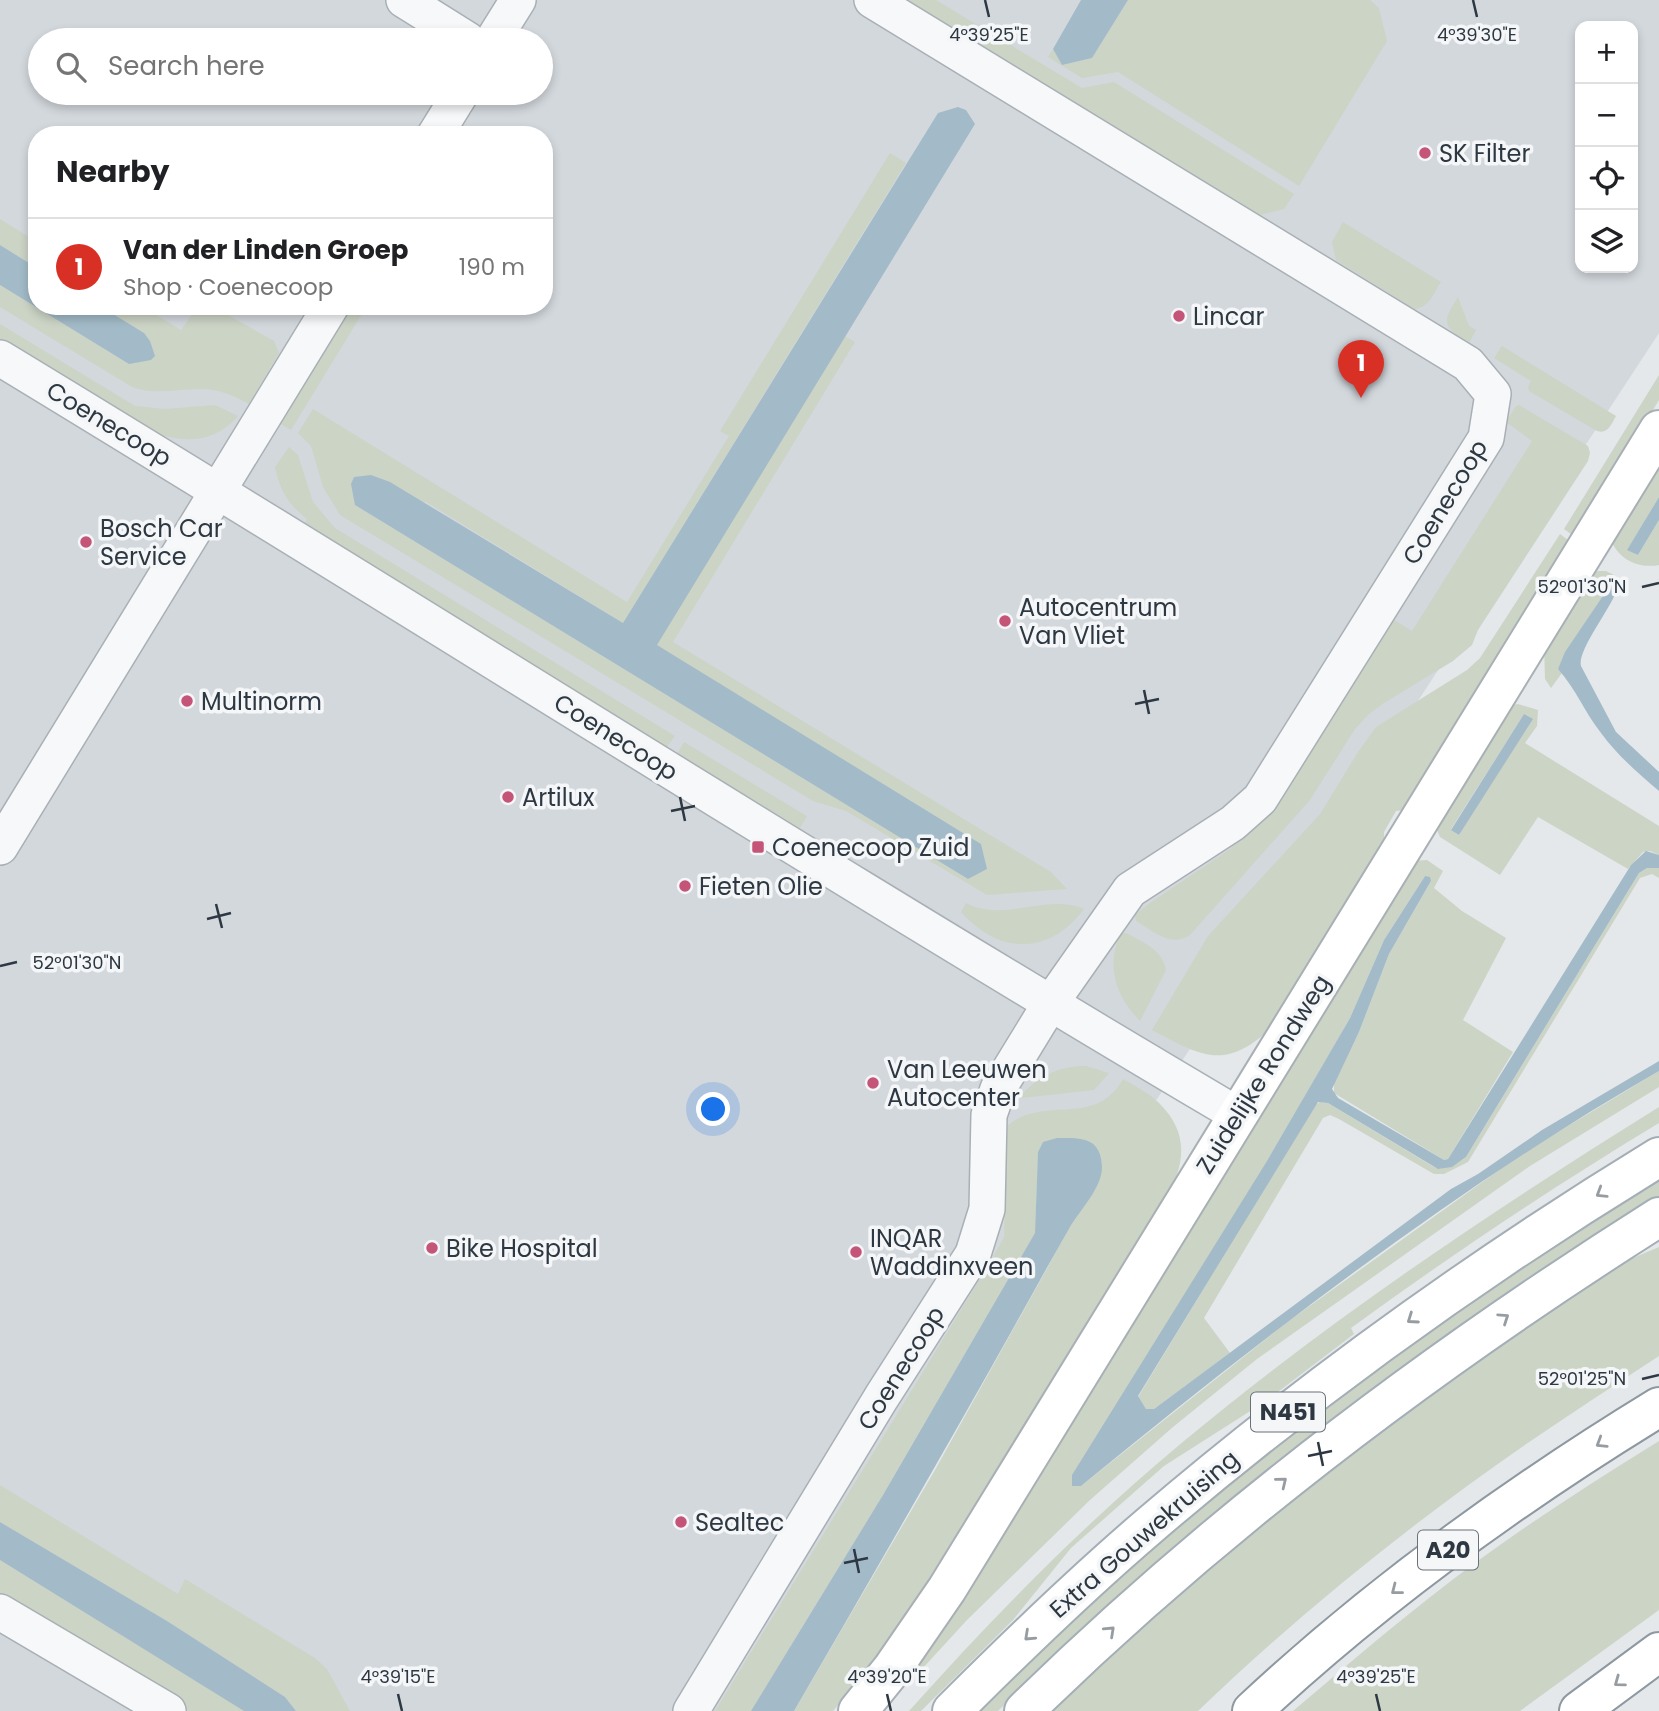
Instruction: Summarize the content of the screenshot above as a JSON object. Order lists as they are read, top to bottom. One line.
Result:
{"streets":{"main road":["Zuidelijke Rondweg","N451","Extra Gouwekruising","A20"],"street":["Coenecoop"]},"crossings":[["Coenecoop","Zuidelijke Rondweg"]],"places":{"other":["SK Filter","Lincar","Bosch Car Service","Autocentrum Van Vliet","Multinorm","Artilux","Fieten Olie","Van Leeuwen Autocenter","Bike Hospital","INQAR Waddinxveen","Sealtec"],"transit":["Coenecoop Zuid"]},"page":{"map_buttons":["+","−"],"search":"Search here","heading":"Nearby","list":[{"mark":"1","name":"Van der Linden Groep","note":"Shop · Coenecoop","value":"190 m"}],"pins":"1"},"coordinates":["4°39'25\"E","4°39'30\"E","52°01'30\"N","52°01'25\"N","4°39'15\"E","4°39'20\"E"]}
